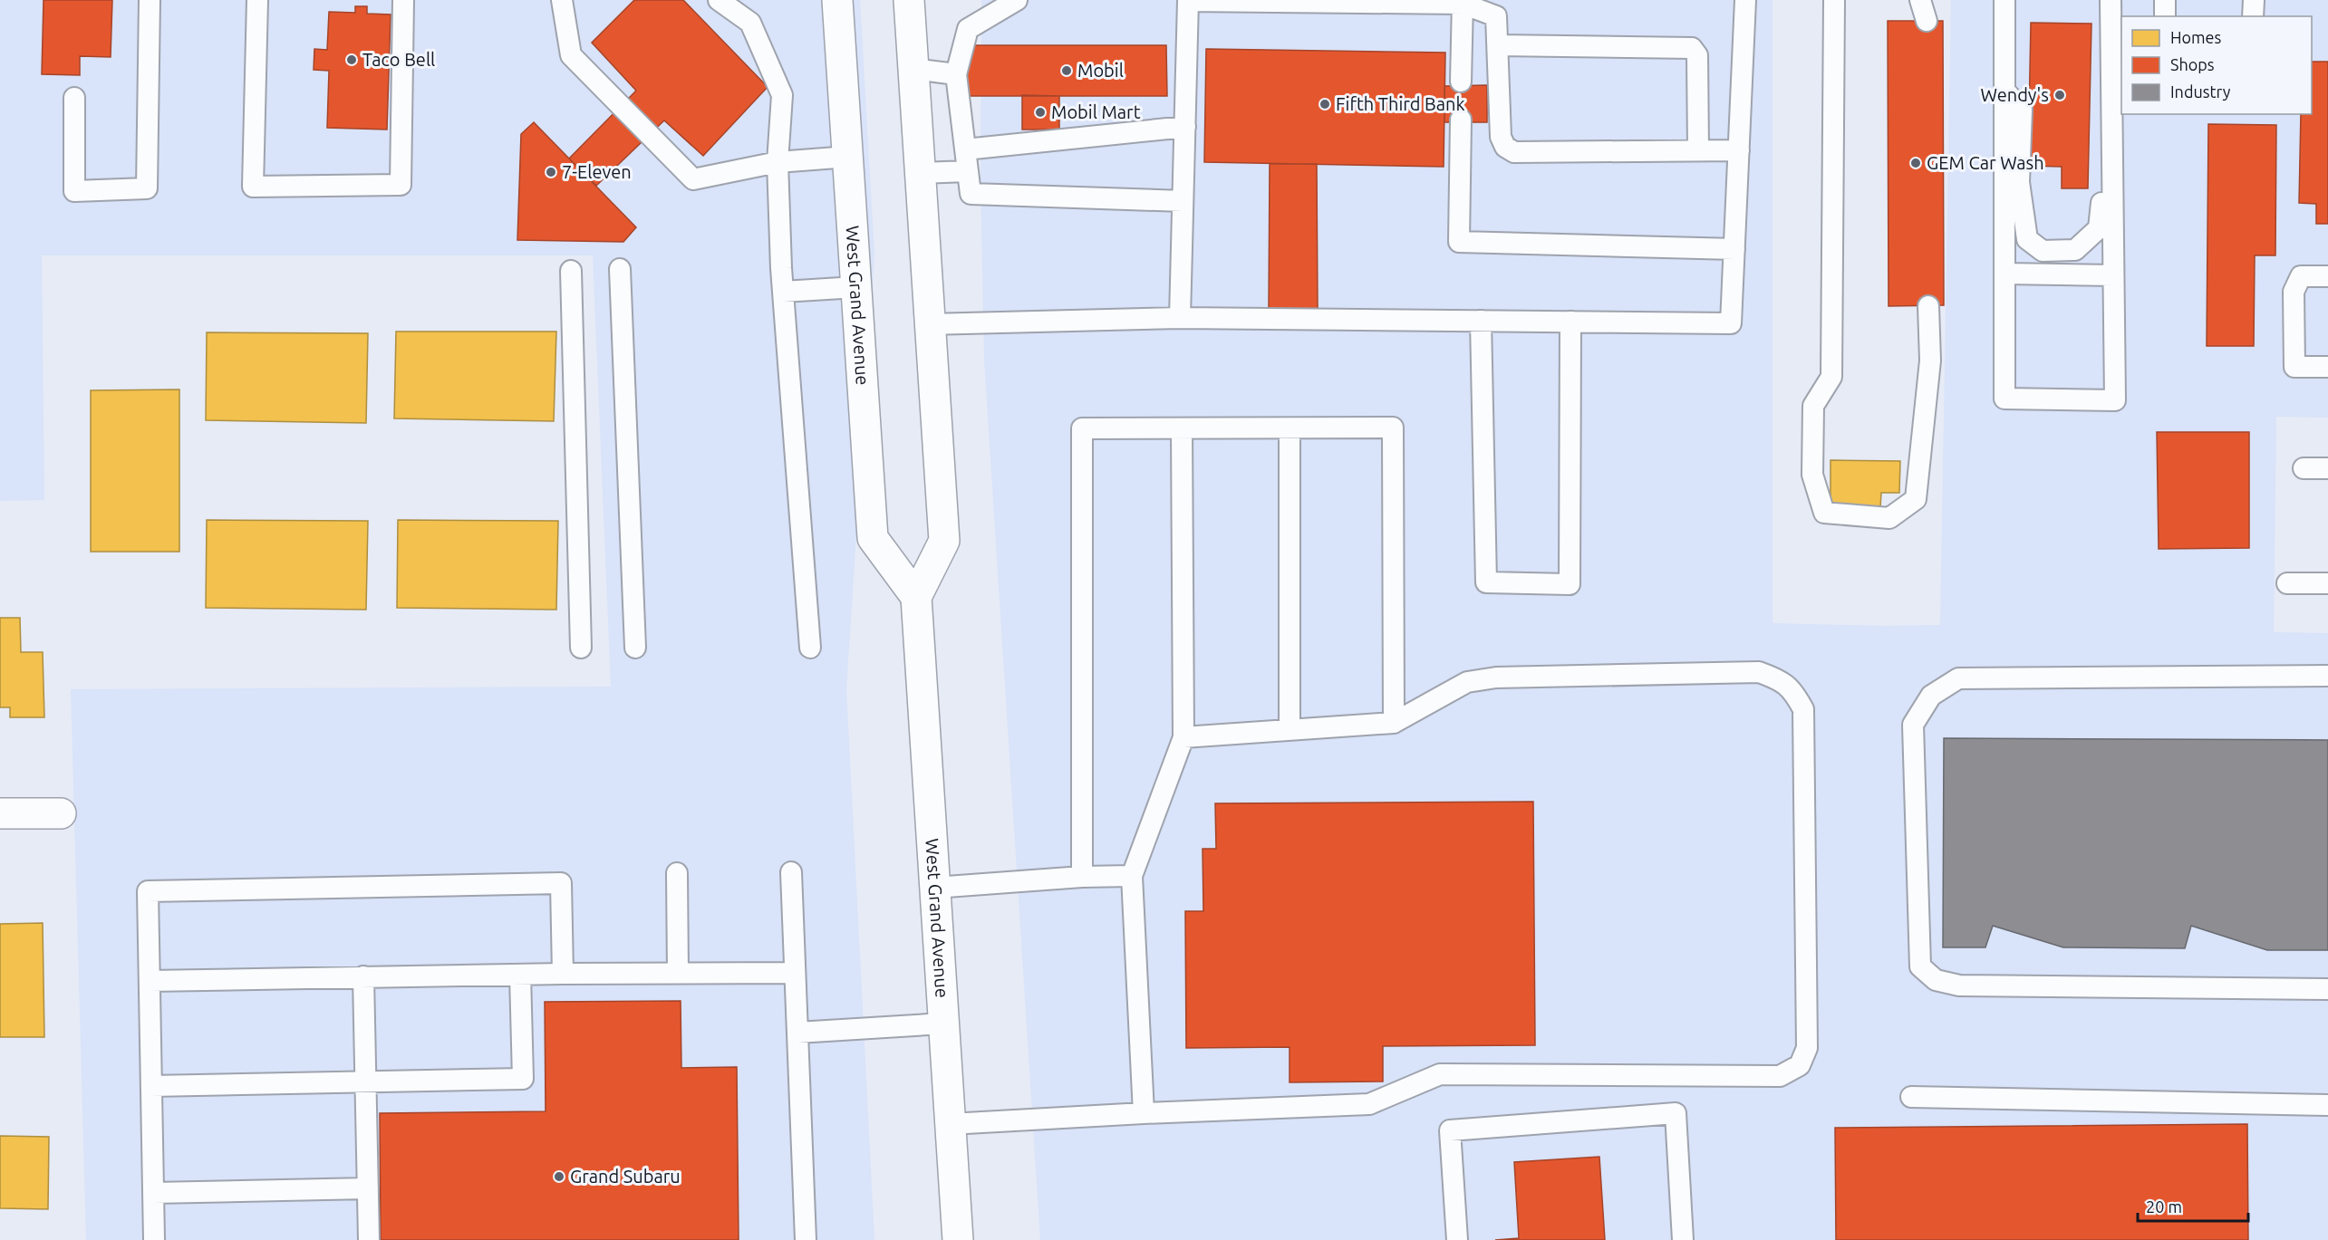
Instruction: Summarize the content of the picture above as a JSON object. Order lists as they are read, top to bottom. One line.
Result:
{"streets":{"main road":["West Grand Avenue"]},"places":["Taco Bell","Mobil","Wendy's","Fifth Third Bank","Mobil Mart","GEM Car Wash","7-Eleven","Grand Subaru"],"legend":["Homes","Shops","Industry"],"scale_bar":"20 m"}
